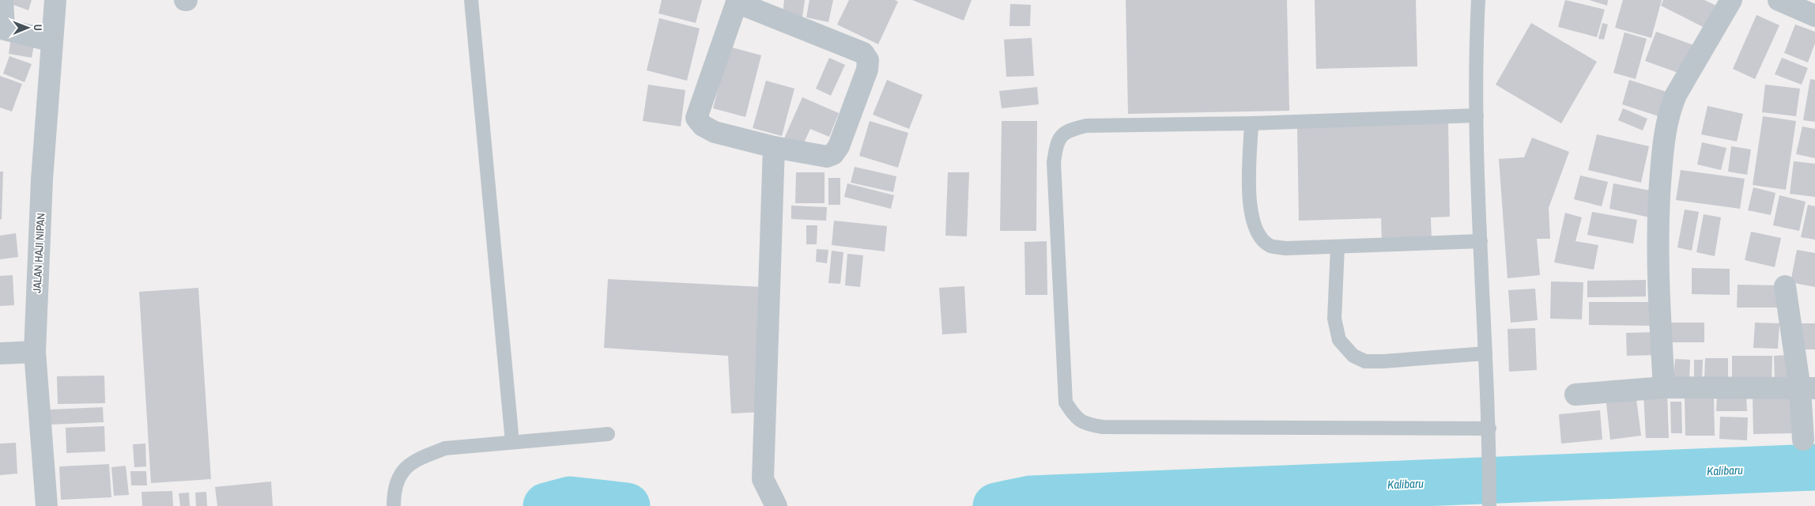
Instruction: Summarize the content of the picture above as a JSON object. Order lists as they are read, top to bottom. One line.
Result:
{"streets":{"street":["JALAN HAJI NIPAN"]},"water":["Kalibaru"],"north":"right"}
